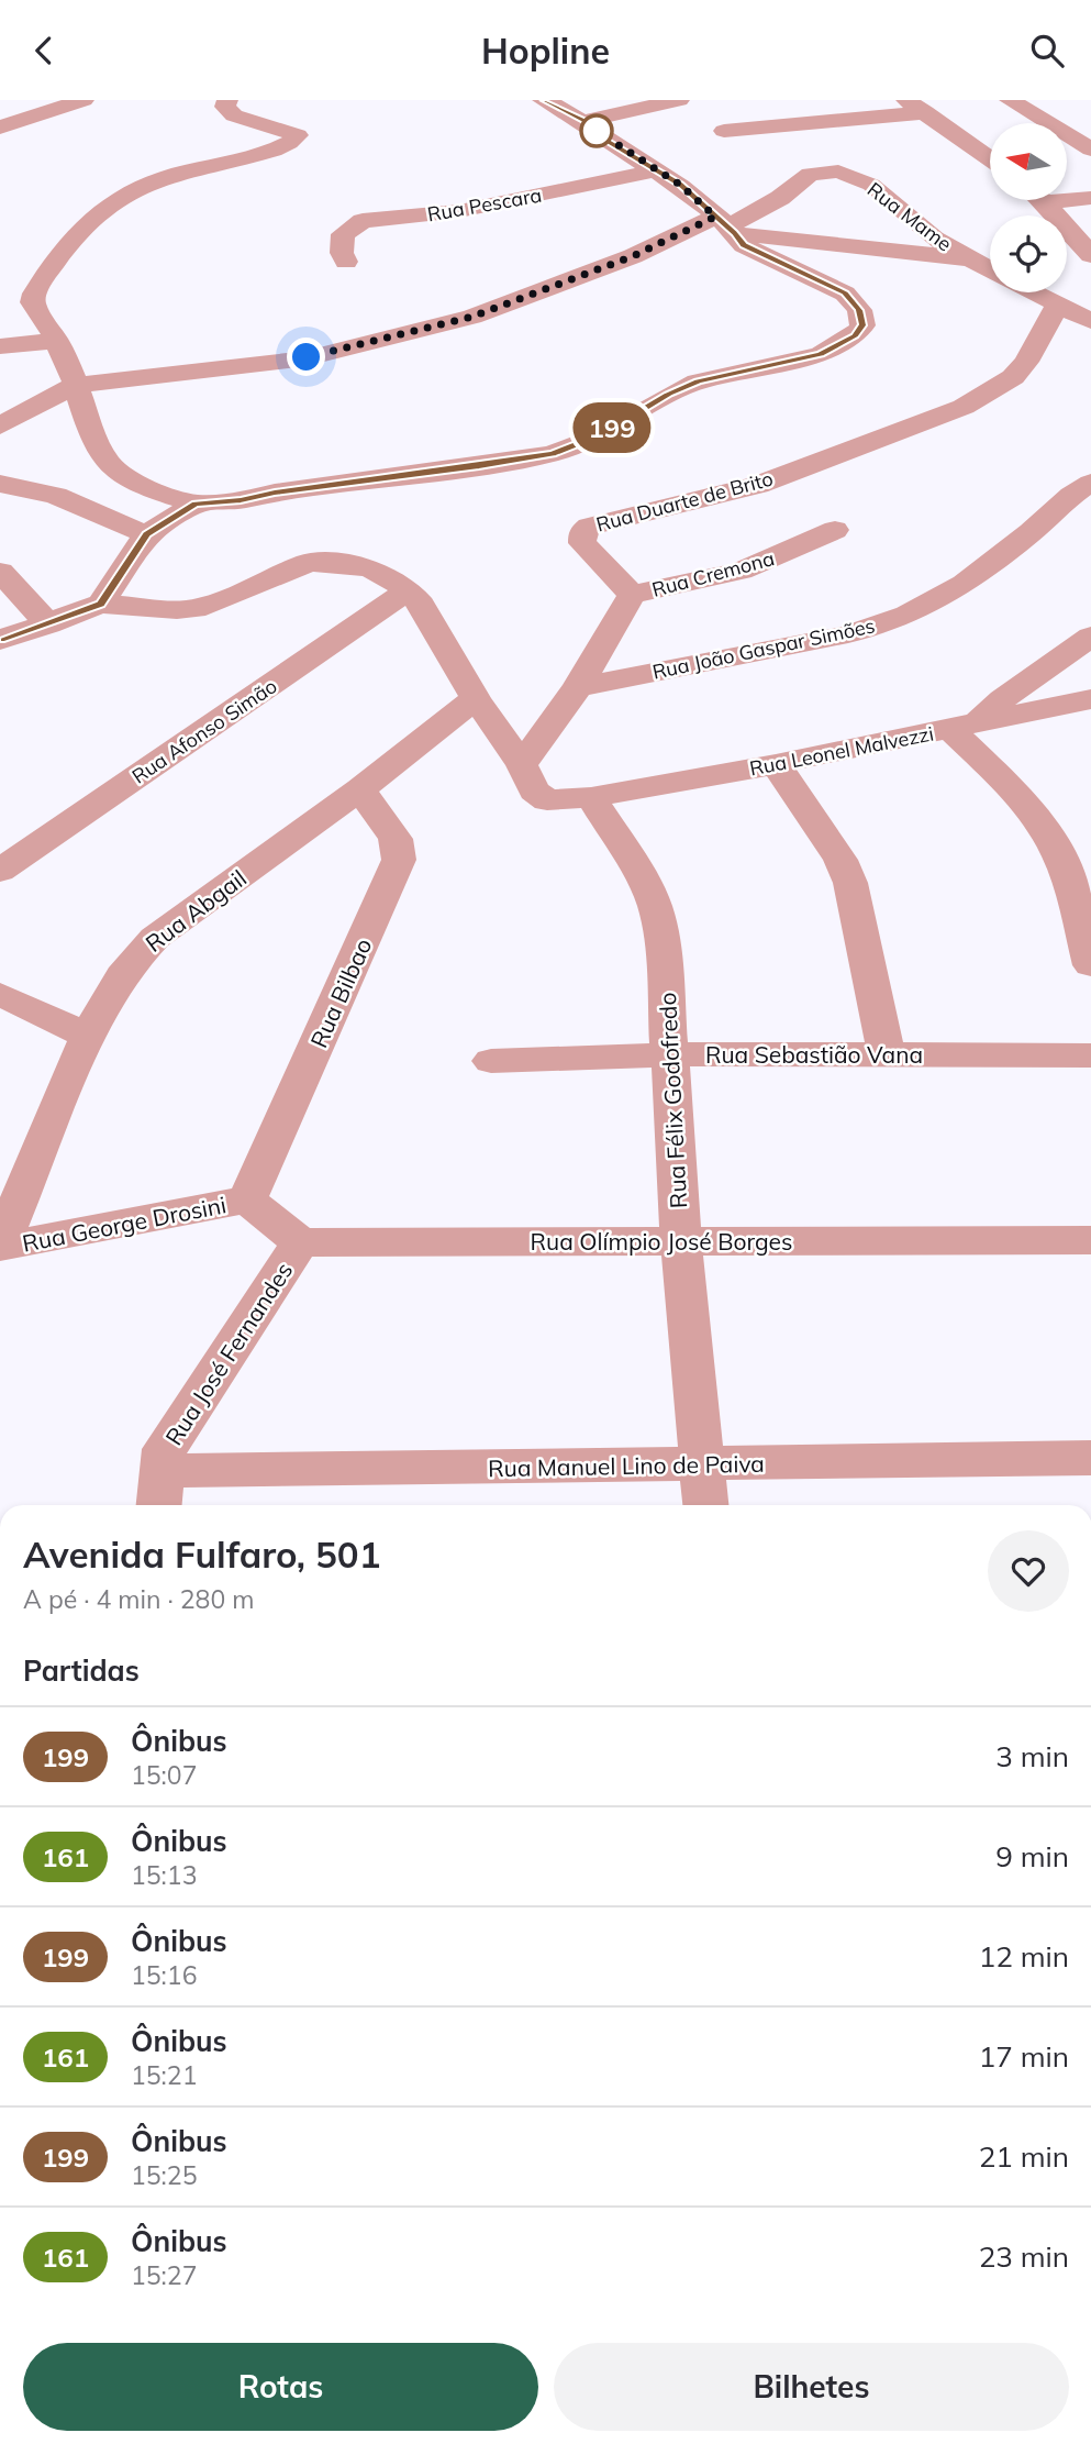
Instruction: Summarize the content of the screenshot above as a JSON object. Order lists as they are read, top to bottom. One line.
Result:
{"streets":{"street":["Rua Pescara","Rua Mame","Rua Duarte de Brito","Rua Cremona","Rua João Gaspar Simões","Rua Afonso Simão","Rua Leonel Malvezzi","Rua Abgail","Rua Bilbao","Rua Sebastião Vana","Rua Félix Godofredo","Rua George Drosini","Rua Olímpio José Borges","Rua José Fernandes","Rua Manuel Lino de Paiva"]},"crossings":[["Rua Duarte de Brito","Rua Cremona"],["Rua Leonel Malvezzi","Rua Félix Godofredo"],["Rua Abgail","Rua Bilbao"],["Rua Abgail","Rua George Drosini"],["Rua Bilbao","Rua George Drosini"],["Rua Sebastião Vana","Rua Félix Godofredo"],["Rua Félix Godofredo","Rua Olímpio José Borges"],["Rua Félix Godofredo","Rua Manuel Lino de Paiva"],["Rua Olímpio José Borges","Rua José Fernandes"],["Rua José Fernandes","Rua Manuel Lino de Paiva"]],"lines":["bus line 199"],"north":"left","page":{"header":"Hopline","on_map":"199","heading":[["Avenida Fulfaro, 501","A pé · 4 min · 280 m"],"Partidas"],"list":[{"mark":"199","name":"Ônibus","note":"15:07","value":"3 min"},{"mark":"161","name":"Ônibus","note":"15:13","value":"9 min"},{"mark":"199","name":"Ônibus","note":"15:16","value":"12 min"},{"mark":"161","name":"Ônibus","note":"15:21","value":"17 min"},{"mark":"199","name":"Ônibus","note":"15:25","value":"21 min"},{"mark":"161","name":"Ônibus","note":"15:27","value":"23 min"}],"buttons":["Rotas","Bilhetes"]}}
